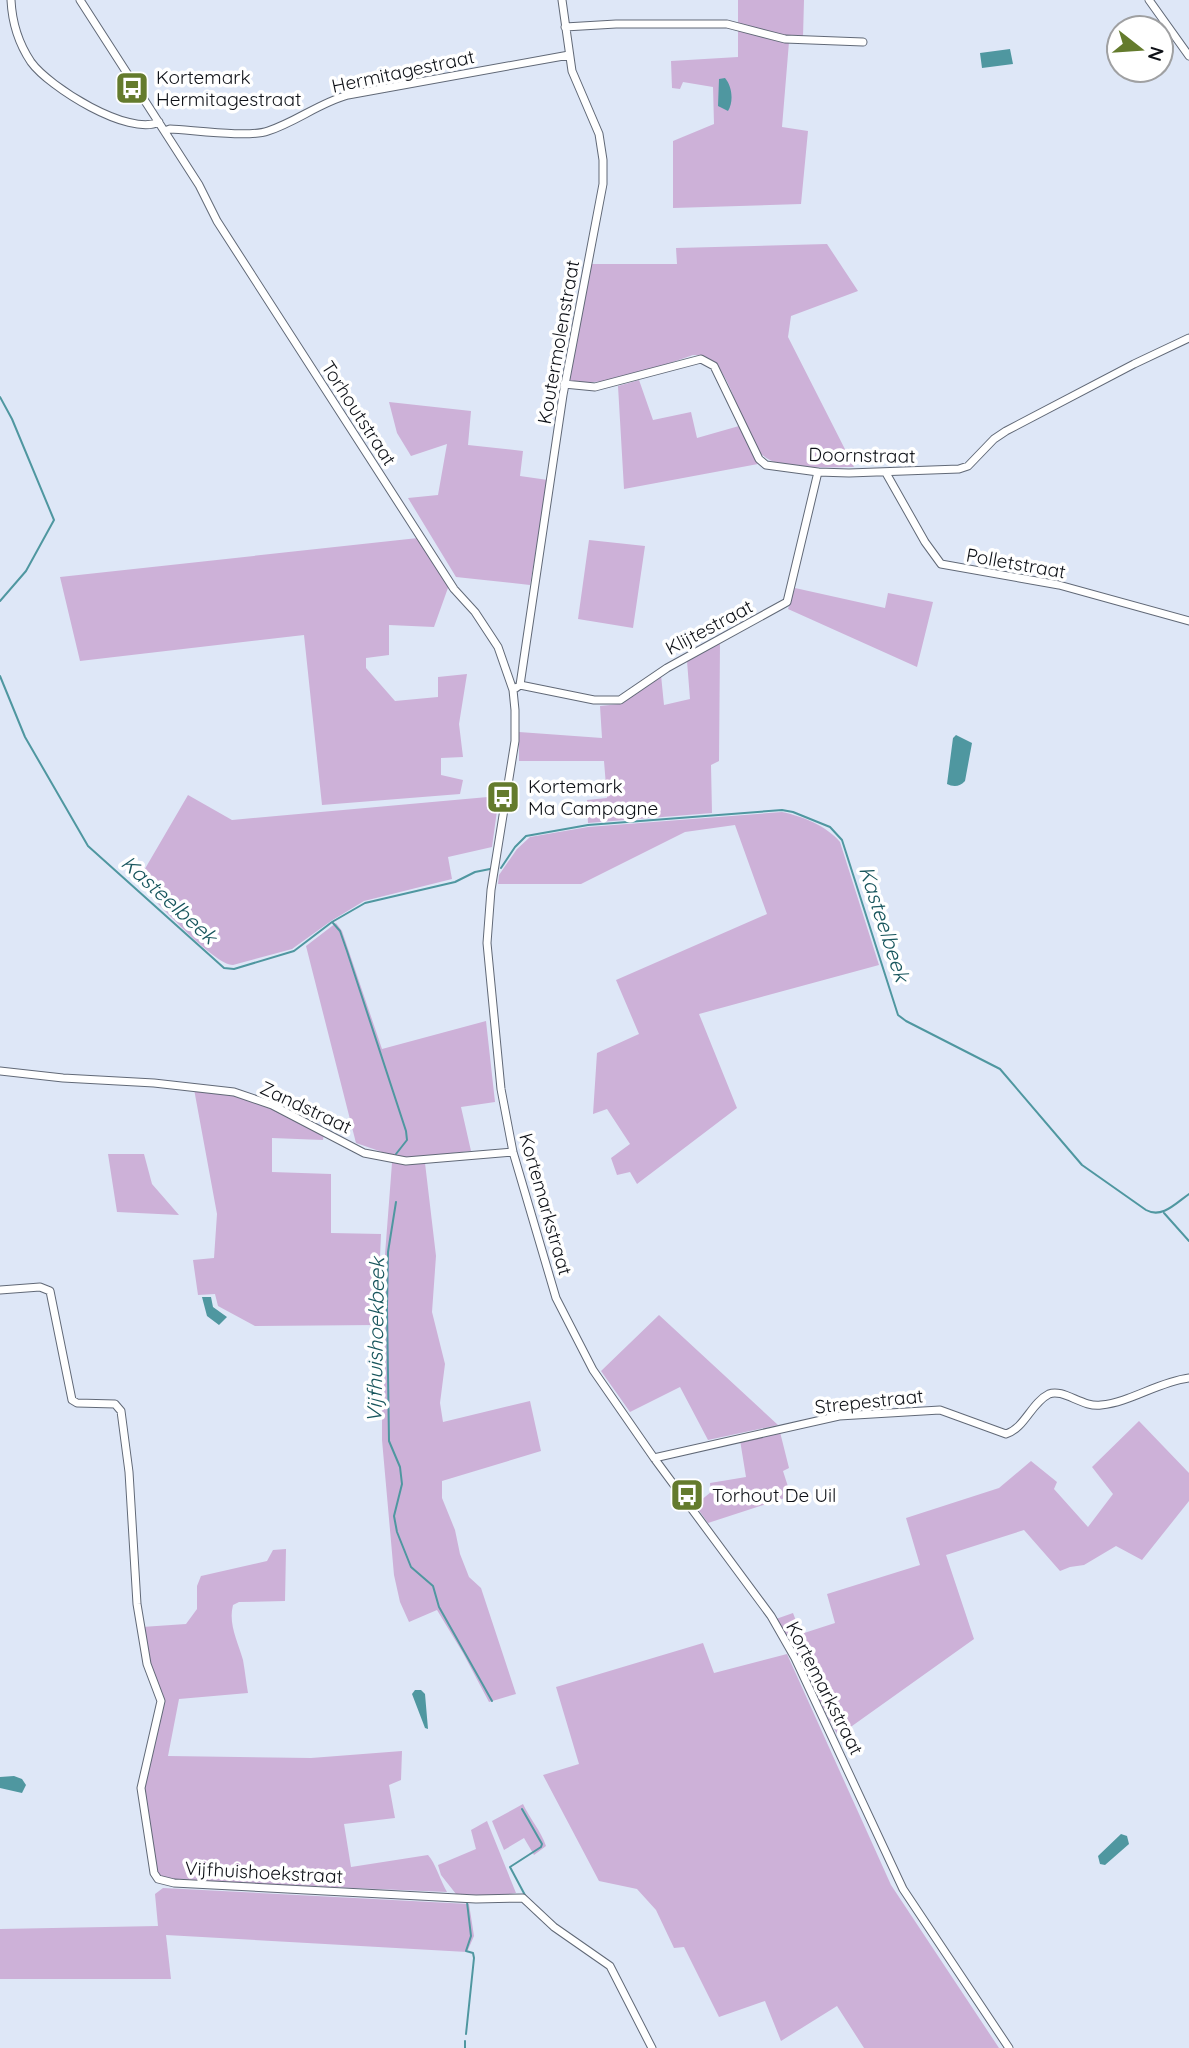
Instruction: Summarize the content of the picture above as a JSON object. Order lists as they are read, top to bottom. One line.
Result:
{"streets":{"street":["Hermitagestraat","Koutermolenstraat","Torhoutstraat","Doornstraat","Polletstraat","Klijtestraat","Zandstraat","Kortemarkstraat","Strepestraat","Vijfhuishoekstraat"]},"crossings":[["Hermitagestraat","Koutermolenstraat"],["Hermitagestraat","Torhoutstraat"],["Koutermolenstraat","Doornstraat"],["Koutermolenstraat","Klijtestraat"],["Torhoutstraat","Kortemarkstraat"],["Doornstraat","Polletstraat"],["Doornstraat","Klijtestraat"],["Zandstraat","Kortemarkstraat"],["Kortemarkstraat","Strepestraat"]],"water":["Kasteelbeek","Vijfhuishoekbeek"],"places":{"bus stop":["Kortemark Hermitagestraat","Kortemark Ma Campagne","Torhout De Uil"]},"north":"right"}
